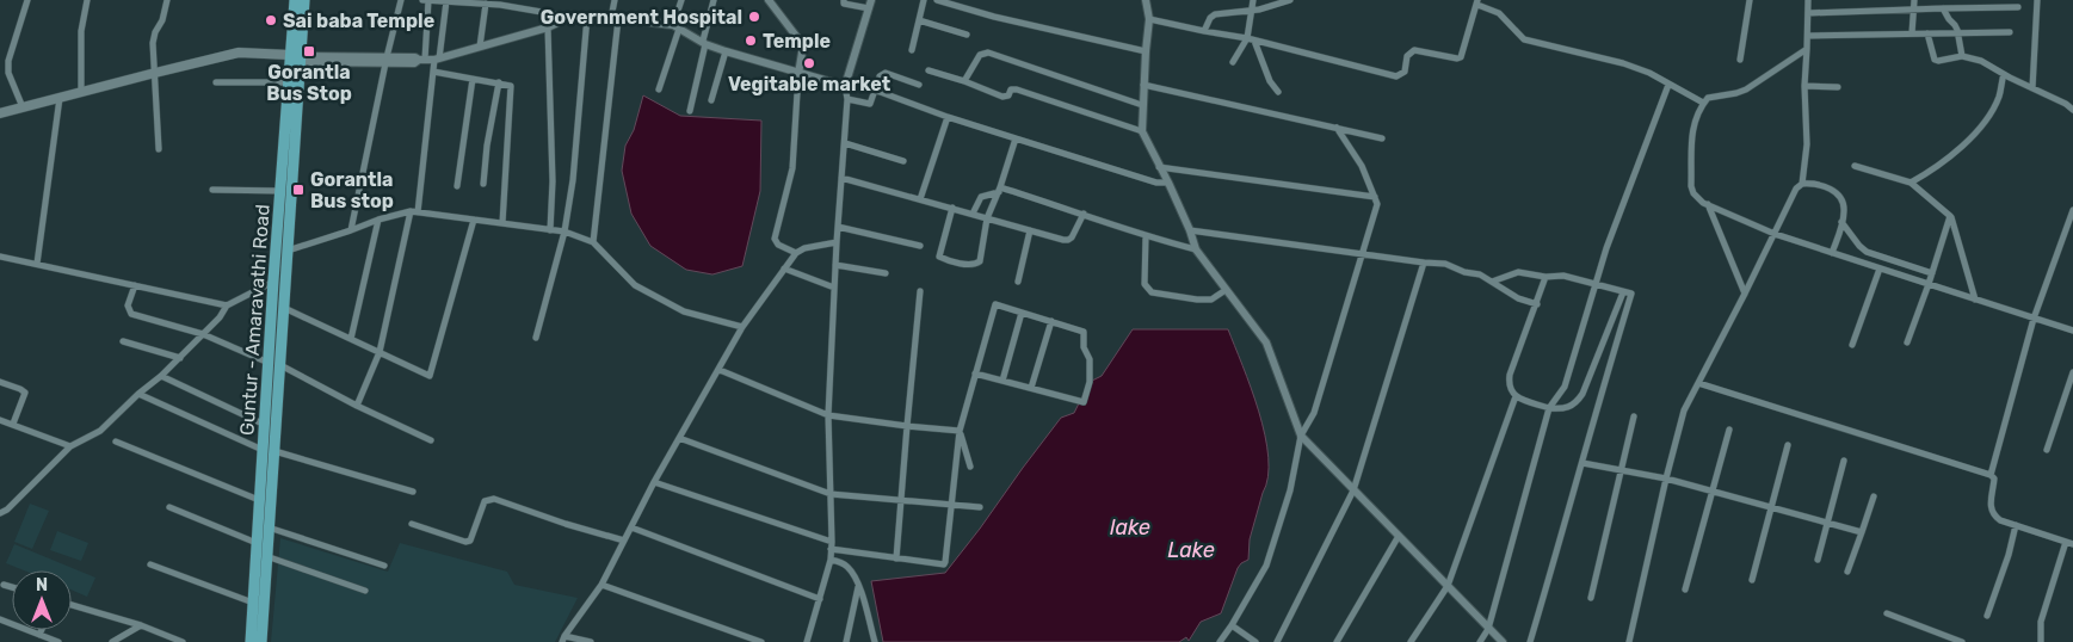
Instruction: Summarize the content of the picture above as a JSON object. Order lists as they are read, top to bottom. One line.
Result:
{"streets":{"main road":["Guntur - Amaravathi Road"]},"water":["lake","Lake"],"places":{"other":["Government Hospital","Sai baba Temple","Temple","Vegitable market"],"transit":["Gorantla Bus Stop","Gorantla Bus stop"]},"north":"top"}
